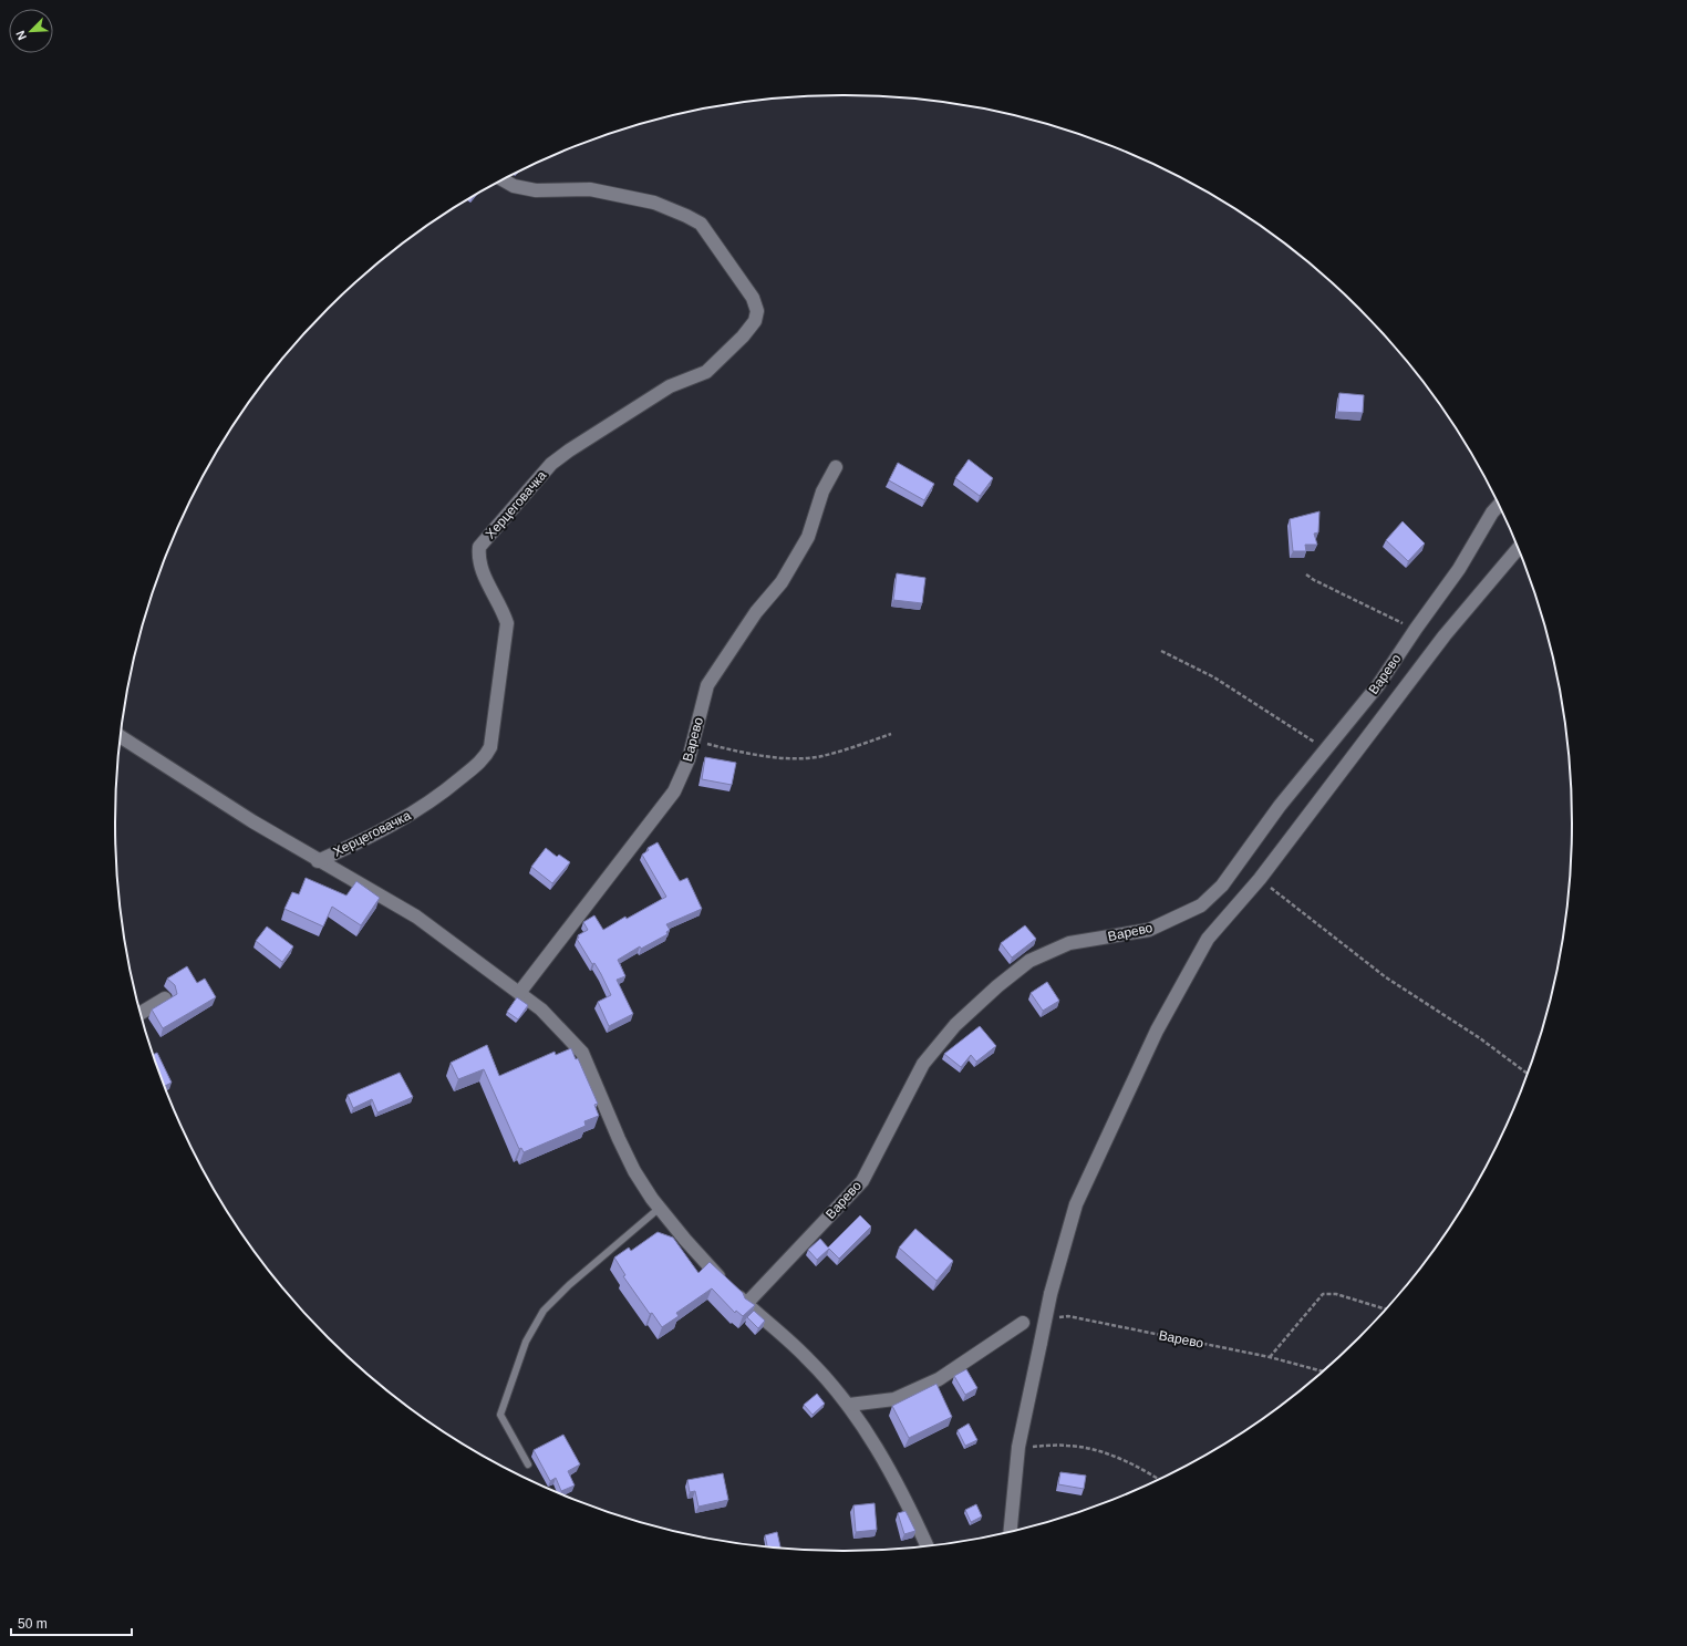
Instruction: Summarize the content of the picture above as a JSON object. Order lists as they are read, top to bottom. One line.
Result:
{"streets":{"street":["Херцеговачка","Варево"]},"scale_bar":"50 m","north":"bottom left"}
